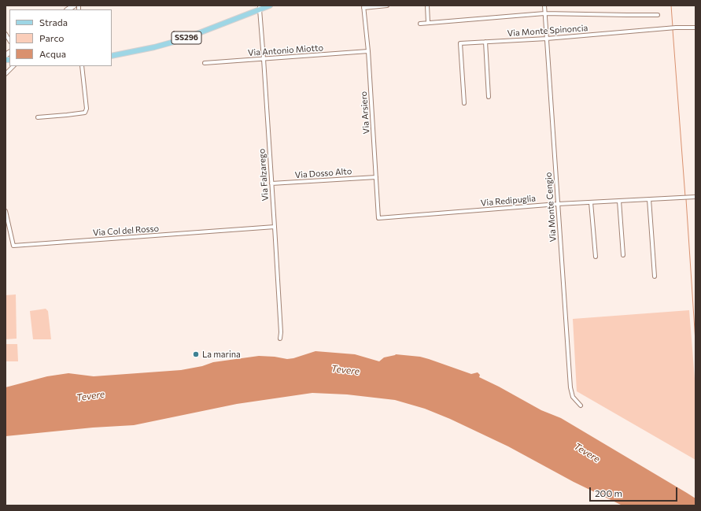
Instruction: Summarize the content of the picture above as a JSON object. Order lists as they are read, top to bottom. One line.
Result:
{"streets":{"main road":["SS296"],"street":["Via Monte Spinoncia","Via Antonio Miotto","Via Arsiero","Via Dosso Alto","Via Falzarego","Via Redipuglia","Via Monte Cengio","Via Col del Rosso"]},"crossings":[["Via Monte Spinoncia","Via Monte Cengio"],["SS296","Via Falzarego"],["Via Antonio Miotto","Via Arsiero"],["Via Antonio Miotto","Via Falzarego"],["Via Arsiero","Via Dosso Alto"],["Via Arsiero","Via Redipuglia"],["Via Dosso Alto","Via Falzarego"],["Via Falzarego","Via Col del Rosso"],["Via Redipuglia","Via Monte Cengio"]],"water":["Tevere"],"places":["La marina"],"legend":["Strada","Parco","Acqua"],"scale_bar":"200 m"}
